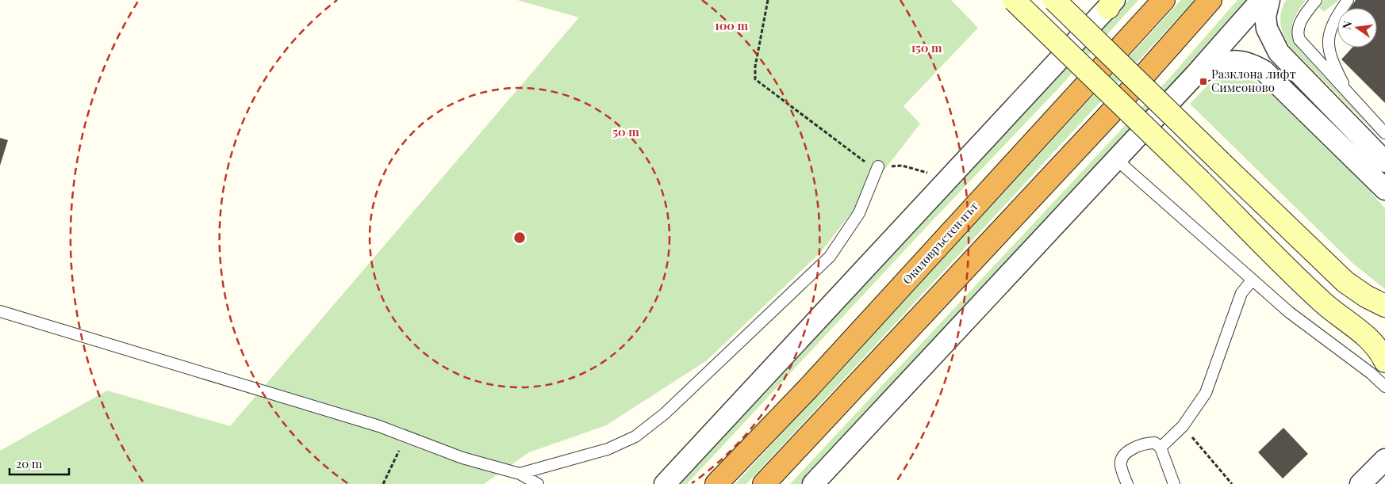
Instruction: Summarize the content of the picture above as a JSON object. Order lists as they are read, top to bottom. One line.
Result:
{"streets":{"highway":["Околовръстен път"]},"places":{"transit":["Разклона лифт Симеоново"]},"scale_bar":"20 m","north":"left","rings":["100 m","150 m","50 m"]}
